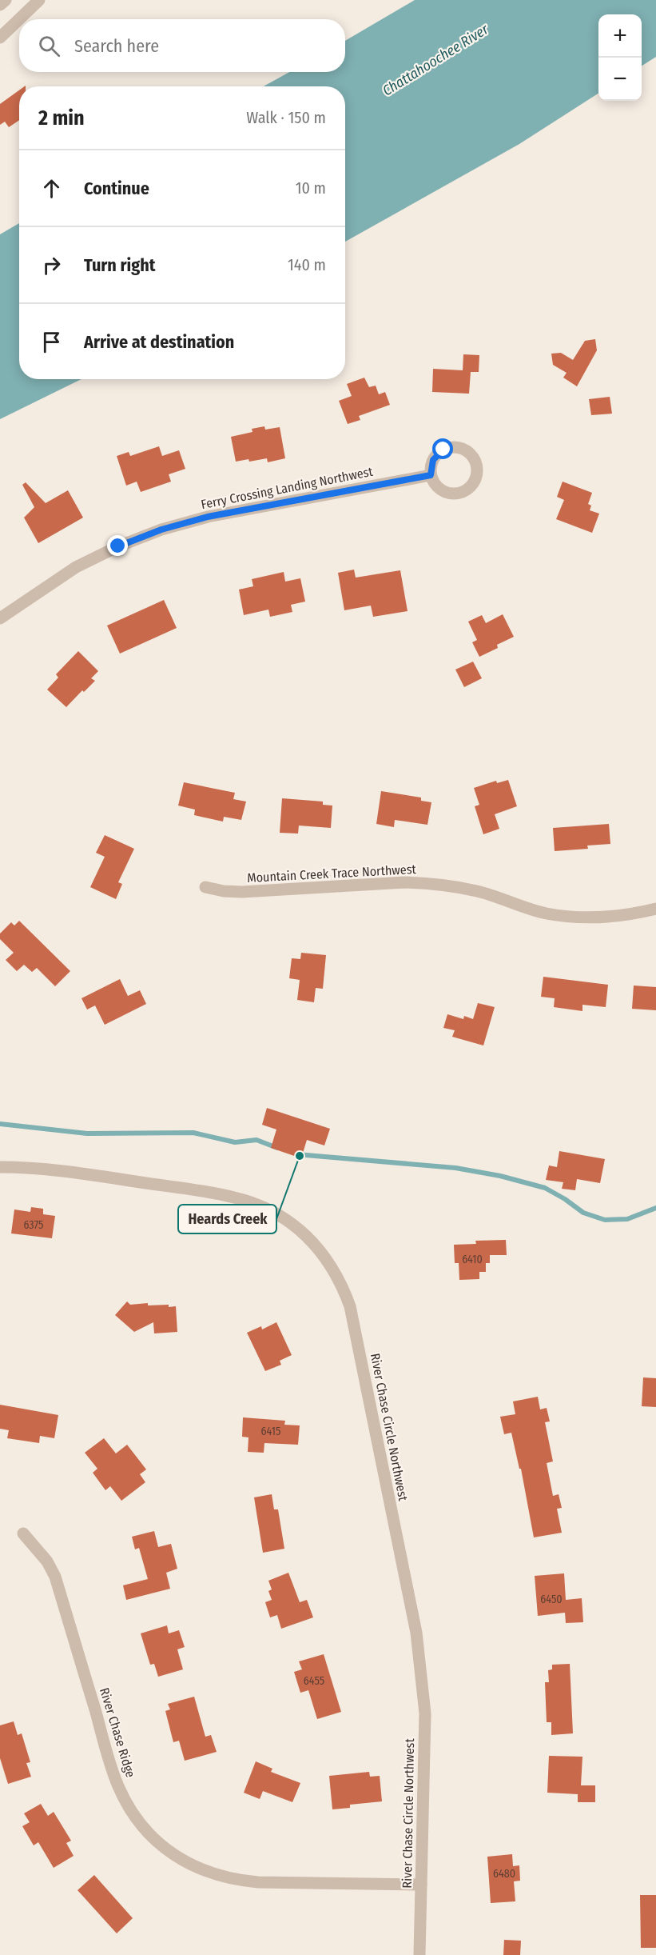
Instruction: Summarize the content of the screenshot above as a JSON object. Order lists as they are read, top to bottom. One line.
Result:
{"streets":{"street":["Ferry Crossing Landing Northwest","Mountain Creek Trace Northwest","River Chase Circle Northwest","River Chase Ridge"]},"crossings":[["River Chase Circle Northwest","River Chase Ridge"]],"water":["Chattahoochee River"],"places":["Heards Creek"],"house_numbers":["6375","6410","6415","6450","6455","6480"],"page":{"map_buttons":["+","−"],"search":"Search here","heading":["2 min","Walk · 150 m"],"list":[["Continue","10 m"],["Turn right","140 m"],"Arrive at destination"]}}
